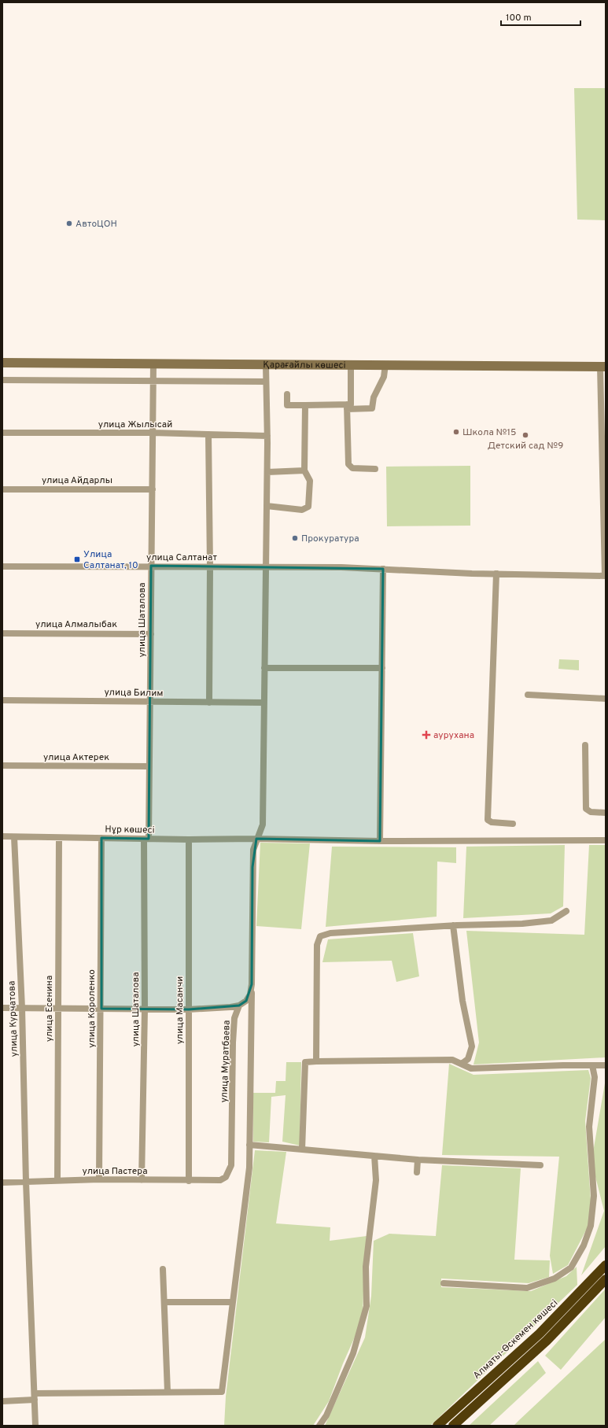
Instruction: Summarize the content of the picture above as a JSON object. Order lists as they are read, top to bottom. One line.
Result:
{"streets":{"highway":["Алматы-Өскемен көшесі"],"street":["Қарағайлы көшесі","улица Жылысай","улица Айдарлы","улица Салтанат","улица Шаталова","улица Алмалыбак","улица Билим","улица Актерек","Нұр көшесі","улица Есенина","улица Короленко","улица Масанчи","улица Курчатова","улица Муратбаева","улица Пастера"]},"crossings":[["Қарағайлы көшесі","улица Шаталова"],["Қарағайлы көшесі","улица Муратбаева"],["улица Жылысай","улица Шаталова"],["улица Жылысай","улица Муратбаева"],["улица Айдарлы","улица Шаталова"],["улица Салтанат","улица Шаталова"],["улица Салтанат","улица Муратбаева"],["улица Шаталова","улица Алмалыбак"],["улица Шаталова","улица Билим"],["улица Шаталова","улица Актерек"],["улица Шаталова","Нұр көшесі"],["улица Шаталова","улица Пастера"],["улица Билим","улица Муратбаева"],["Нұр көшесі","улица Есенина"],["Нұр көшесі","улица Короленко"],["Нұр көшесі","улица Масанчи"],["Нұр көшесі","улица Курчатова"],["Нұр көшесі","улица Муратбаева"],["улица Есенина","улица Пастера"],["улица Короленко","улица Пастера"],["улица Масанчи","улица Пастера"],["улица Курчатова","улица Пастера"],["улица Муратбаева","улица Пастера"]],"places":{"other":["АвтоЦОН","Школа №15","Детский сад №9","Прокуратура"],"transit":["Улица Салтанат, 10"],"health":["аурухана"]},"scale_bar":"100 m"}
